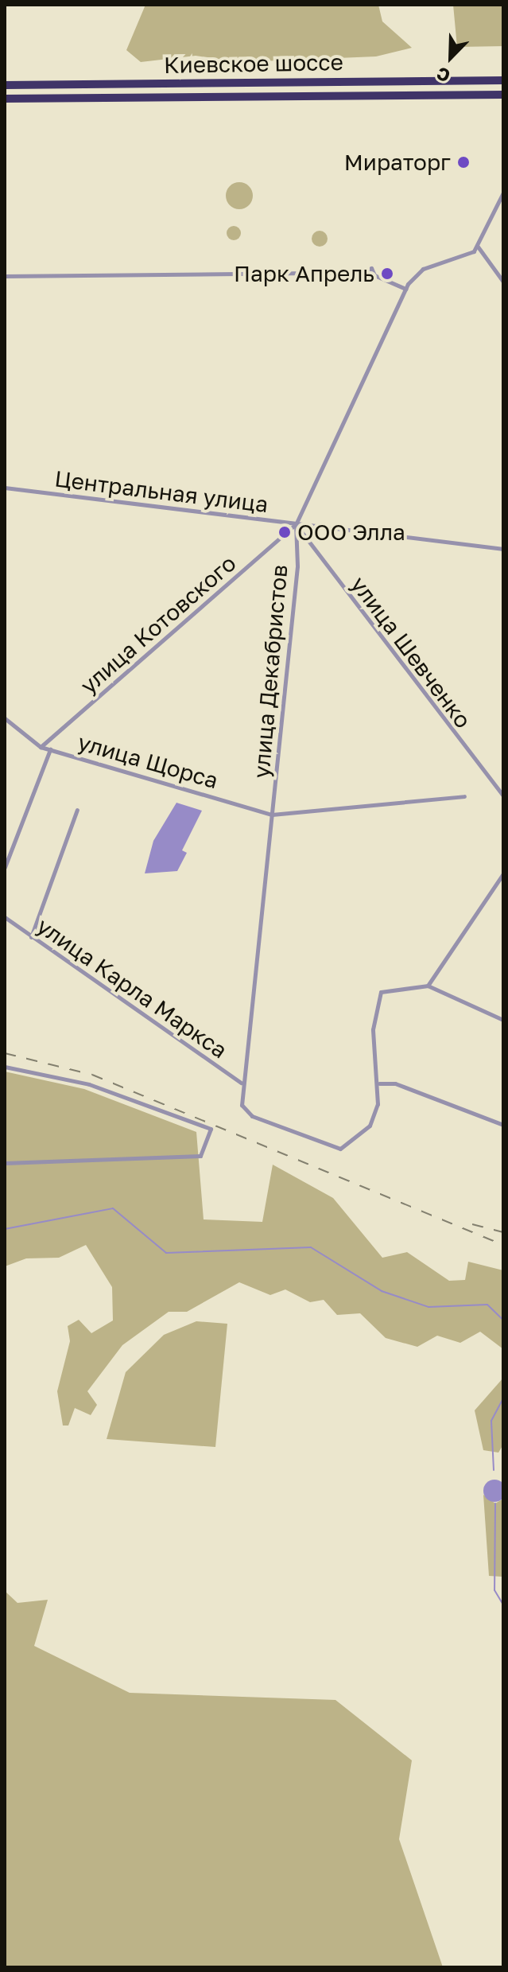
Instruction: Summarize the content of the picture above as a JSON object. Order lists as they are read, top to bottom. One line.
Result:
{"streets":{"highway":["Киевское шоссе"],"street":["Центральная улица","улица Котовского","улица Шевченко","улица Декабристов","улица Щорса","улица Карла Маркса"]},"crossings":[["Центральная улица","улица Котовского"],["Центральная улица","улица Шевченко"],["Центральная улица","улица Декабристов"],["улица Котовского","улица Шевченко"],["улица Котовского","улица Декабристов"],["улица Котовского","улица Щорса"],["улица Шевченко","улица Декабристов"],["улица Декабристов","улица Щорса"],["улица Декабристов","улица Карла Маркса"]],"places":["Мираторг","Парк Апрель","ООО Элла"],"north":"bottom left"}
